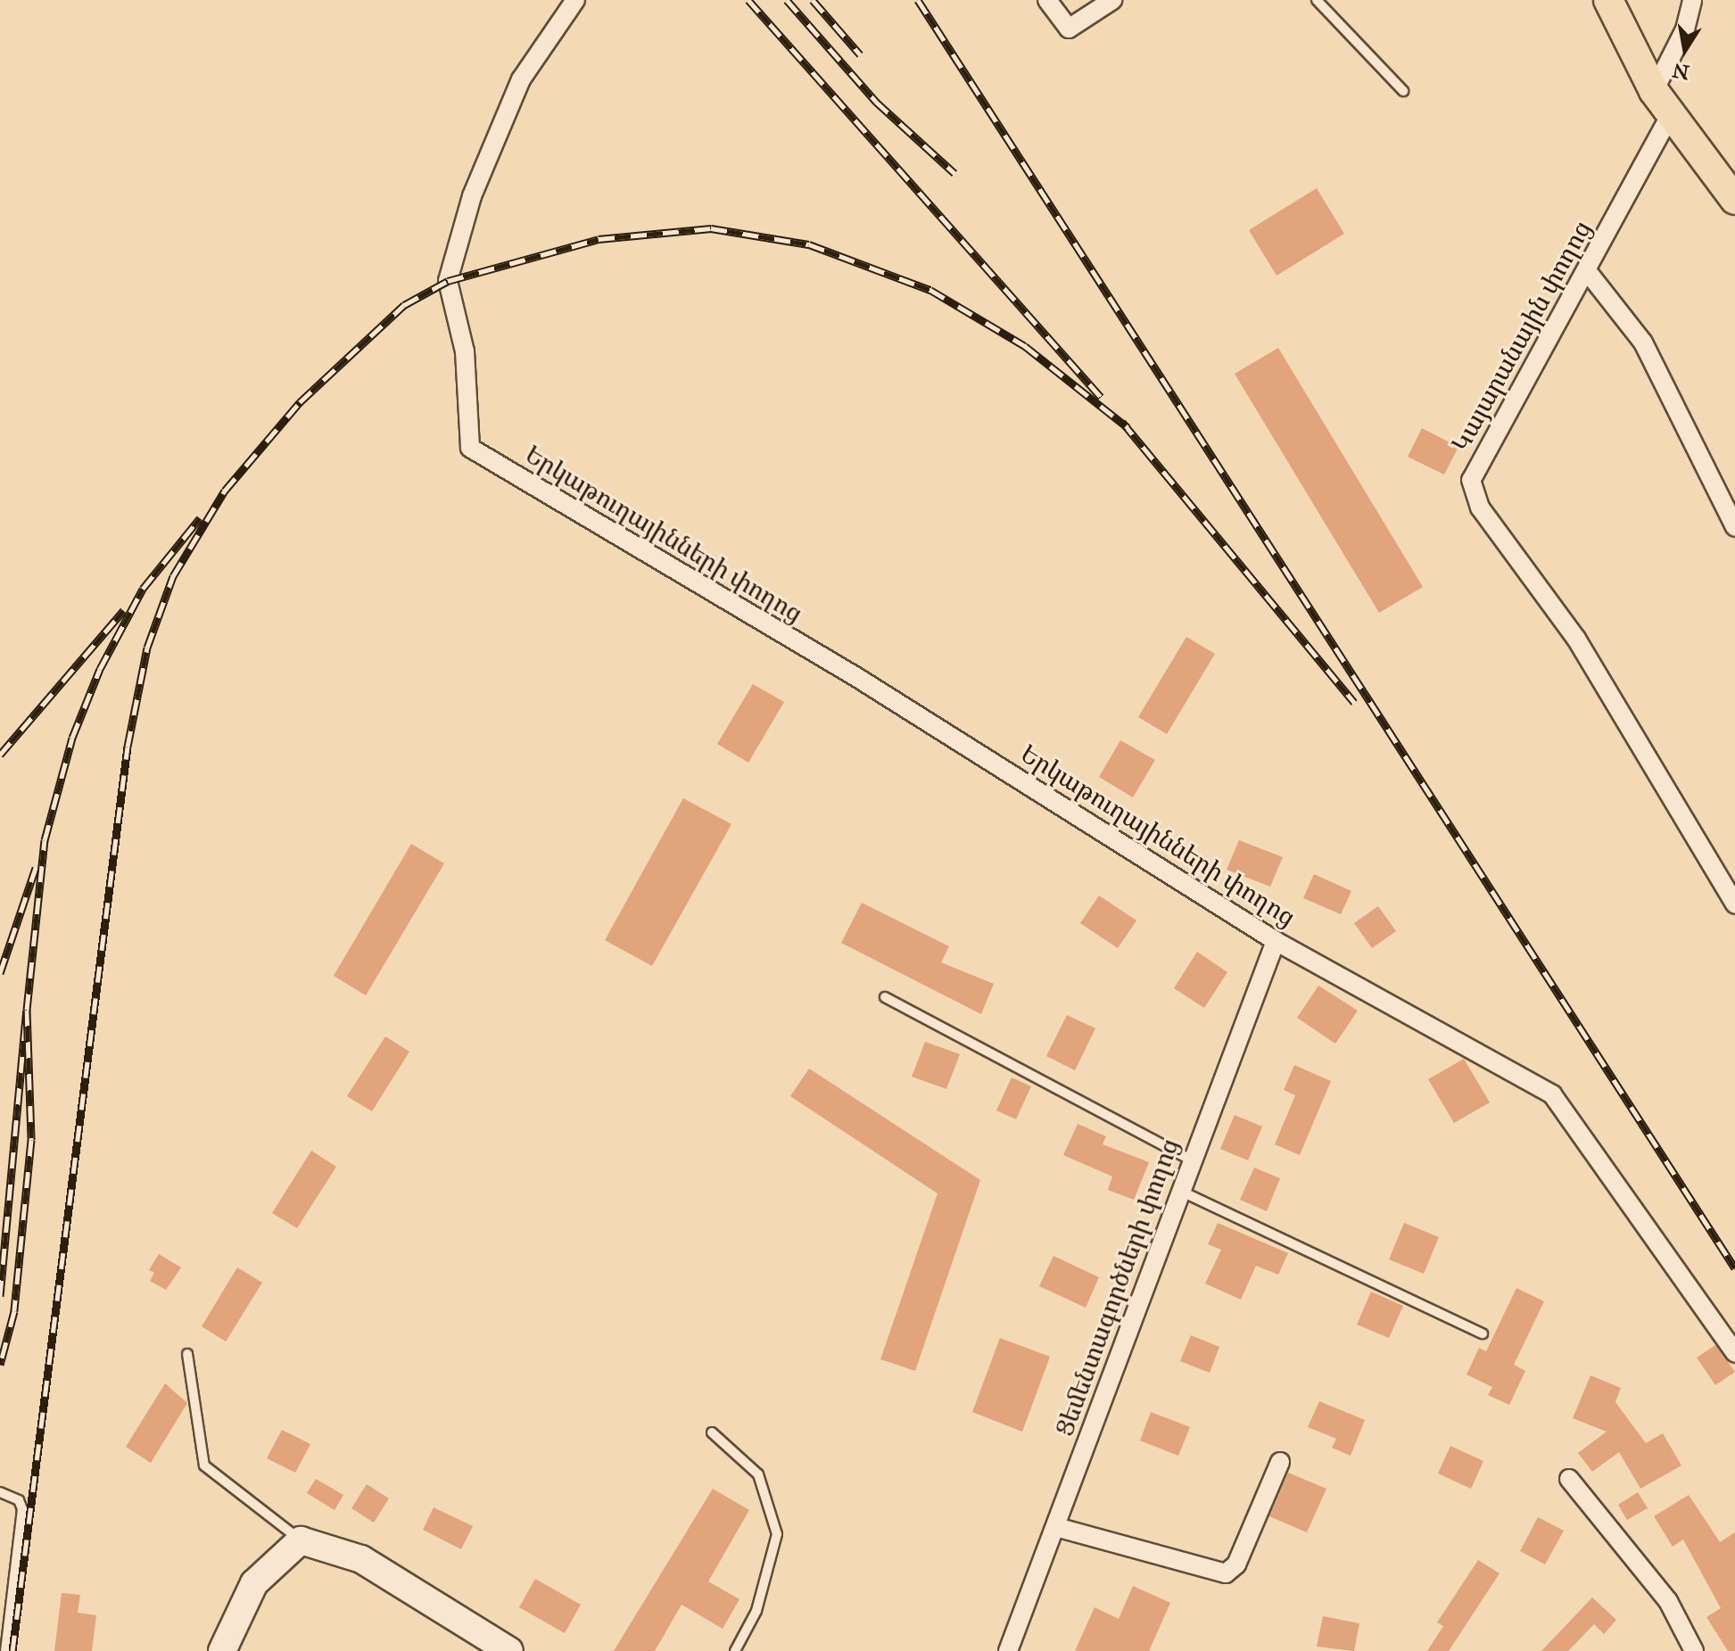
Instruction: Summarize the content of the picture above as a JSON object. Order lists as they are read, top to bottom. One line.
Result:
{"streets":{"street":["Կայարանային փողոց","Երկաթուղայինների փողոց","Ցեմենտագործների փողոց"]},"crossings":[["Երկաթուղայինների փողոց","Ցեմենտագործների փողոց"]],"north":"bottom"}
